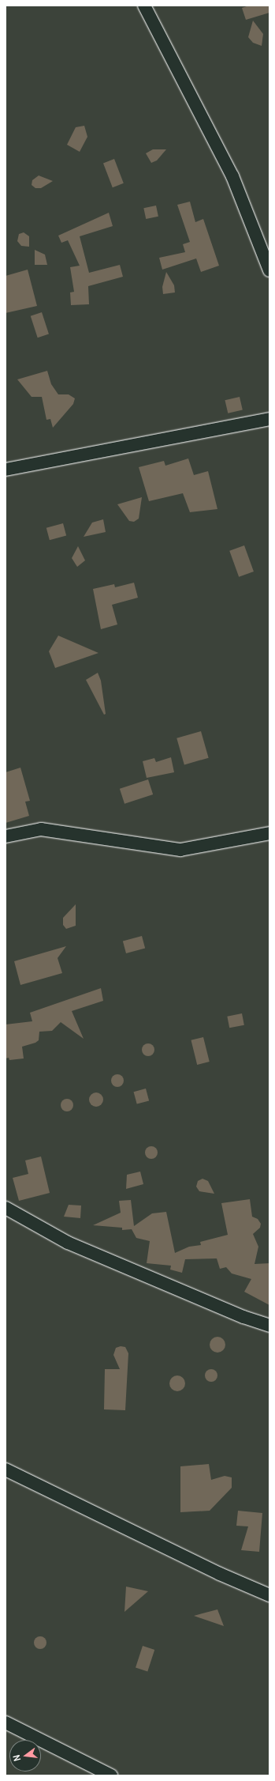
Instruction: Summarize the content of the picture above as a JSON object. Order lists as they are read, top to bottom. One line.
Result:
{"north":"left"}
